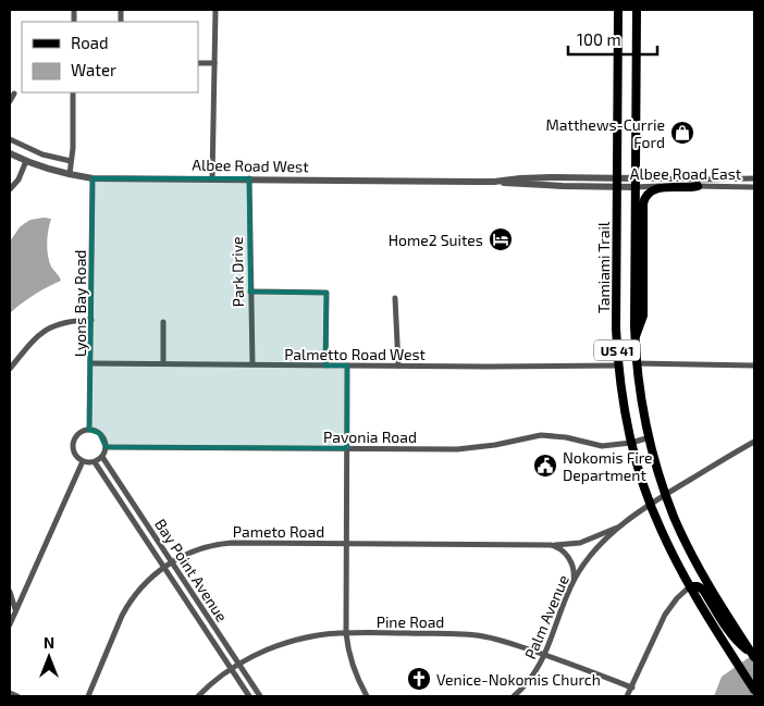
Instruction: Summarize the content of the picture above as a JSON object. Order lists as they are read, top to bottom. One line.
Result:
{"streets":{"main road":["Tamiami Trail","US 41"],"street":["Albee Road West","Albee Road East","Park Drive","Lyons Bay Road","Palmetto Road West","Pavonia Road","Pameto Road","Bay Point Avenue","Palm Avenue","Pine Road"]},"crossings":[["Albee Road West","Albee Road East"],["Albee Road West","Tamiami Trail"],["Albee Road West","Park Drive"],["Albee Road West","Lyons Bay Road"],["Albee Road East","Tamiami Trail"],["Tamiami Trail","Palmetto Road West"],["Tamiami Trail","Pavonia Road"],["Tamiami Trail","Palm Avenue"],["Park Drive","Palmetto Road West"],["Lyons Bay Road","Palmetto Road West"],["Lyons Bay Road","Pavonia Road"],["Lyons Bay Road","Bay Point Avenue"],["Pavonia Road","Bay Point Avenue"],["Pameto Road","Bay Point Avenue"],["Pameto Road","Palm Avenue"],["Bay Point Avenue","Pine Road"],["Palm Avenue","Pine Road"]],"places":{"shop":["Matthews-Currie Ford"],"hotel":["Home2 Suites"],"public building":["Nokomis Fire Department"],"church":["Venice-Nokomis Church"]},"legend":["Road","Water"],"scale_bar":"100 m","north":"top"}
